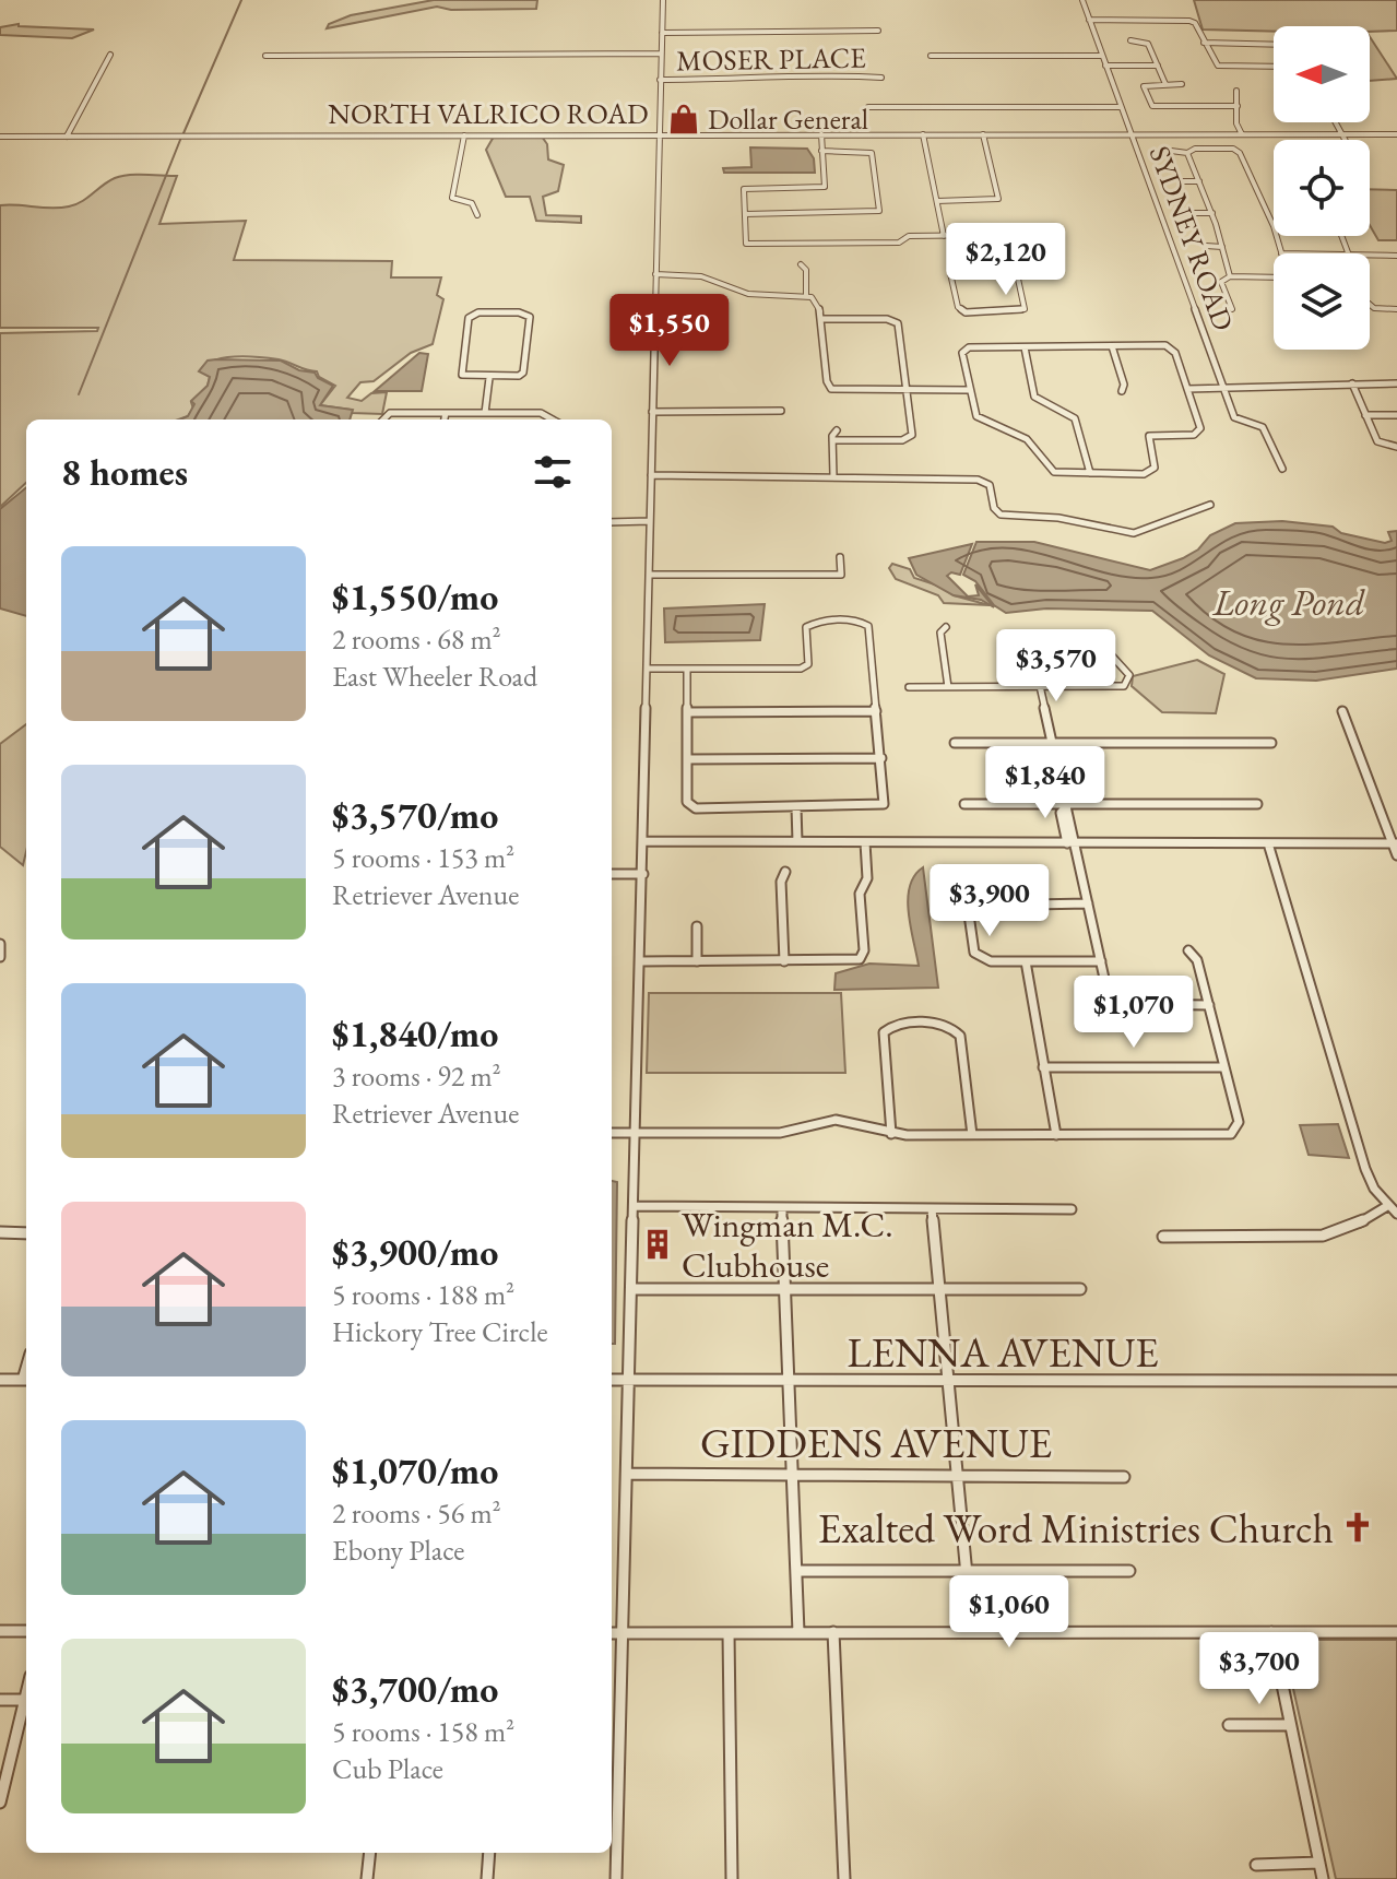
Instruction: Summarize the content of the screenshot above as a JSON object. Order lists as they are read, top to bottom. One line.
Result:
{"streets":{"street":["MOSER PLACE","NORTH VALRICO ROAD","SYDNEY ROAD","LENNA AVENUE","GIDDENS AVENUE"]},"crossings":[["NORTH VALRICO ROAD","SYDNEY ROAD"]],"water":["Long Pond"],"places":{"shop":["Dollar General"],"building":["Wingman M.C. Clubhouse"],"church":["Exalted Word Ministries Church"]},"north":"left","page":{"price":["$2,120","$1,550","$3,570","$1,840","$3,900","$1,070","$1,060","$3,700"],"heading":"8 homes","list":[{"name":"$1,550/mo","note":"2 rooms · 68 m² · East Wheeler Road"},{"name":"$3,570/mo","note":"5 rooms · 153 m² · Retriever Avenue"},{"name":"$1,840/mo","note":"3 rooms · 92 m² · Retriever Avenue"},{"name":"$3,900/mo","note":"5 rooms · 188 m² · Hickory Tree Circle"},{"name":"$1,070/mo","note":"2 rooms · 56 m² · Ebony Place"},{"name":"$3,700/mo","note":"5 rooms · 158 m² · Cub Place"}]}}
